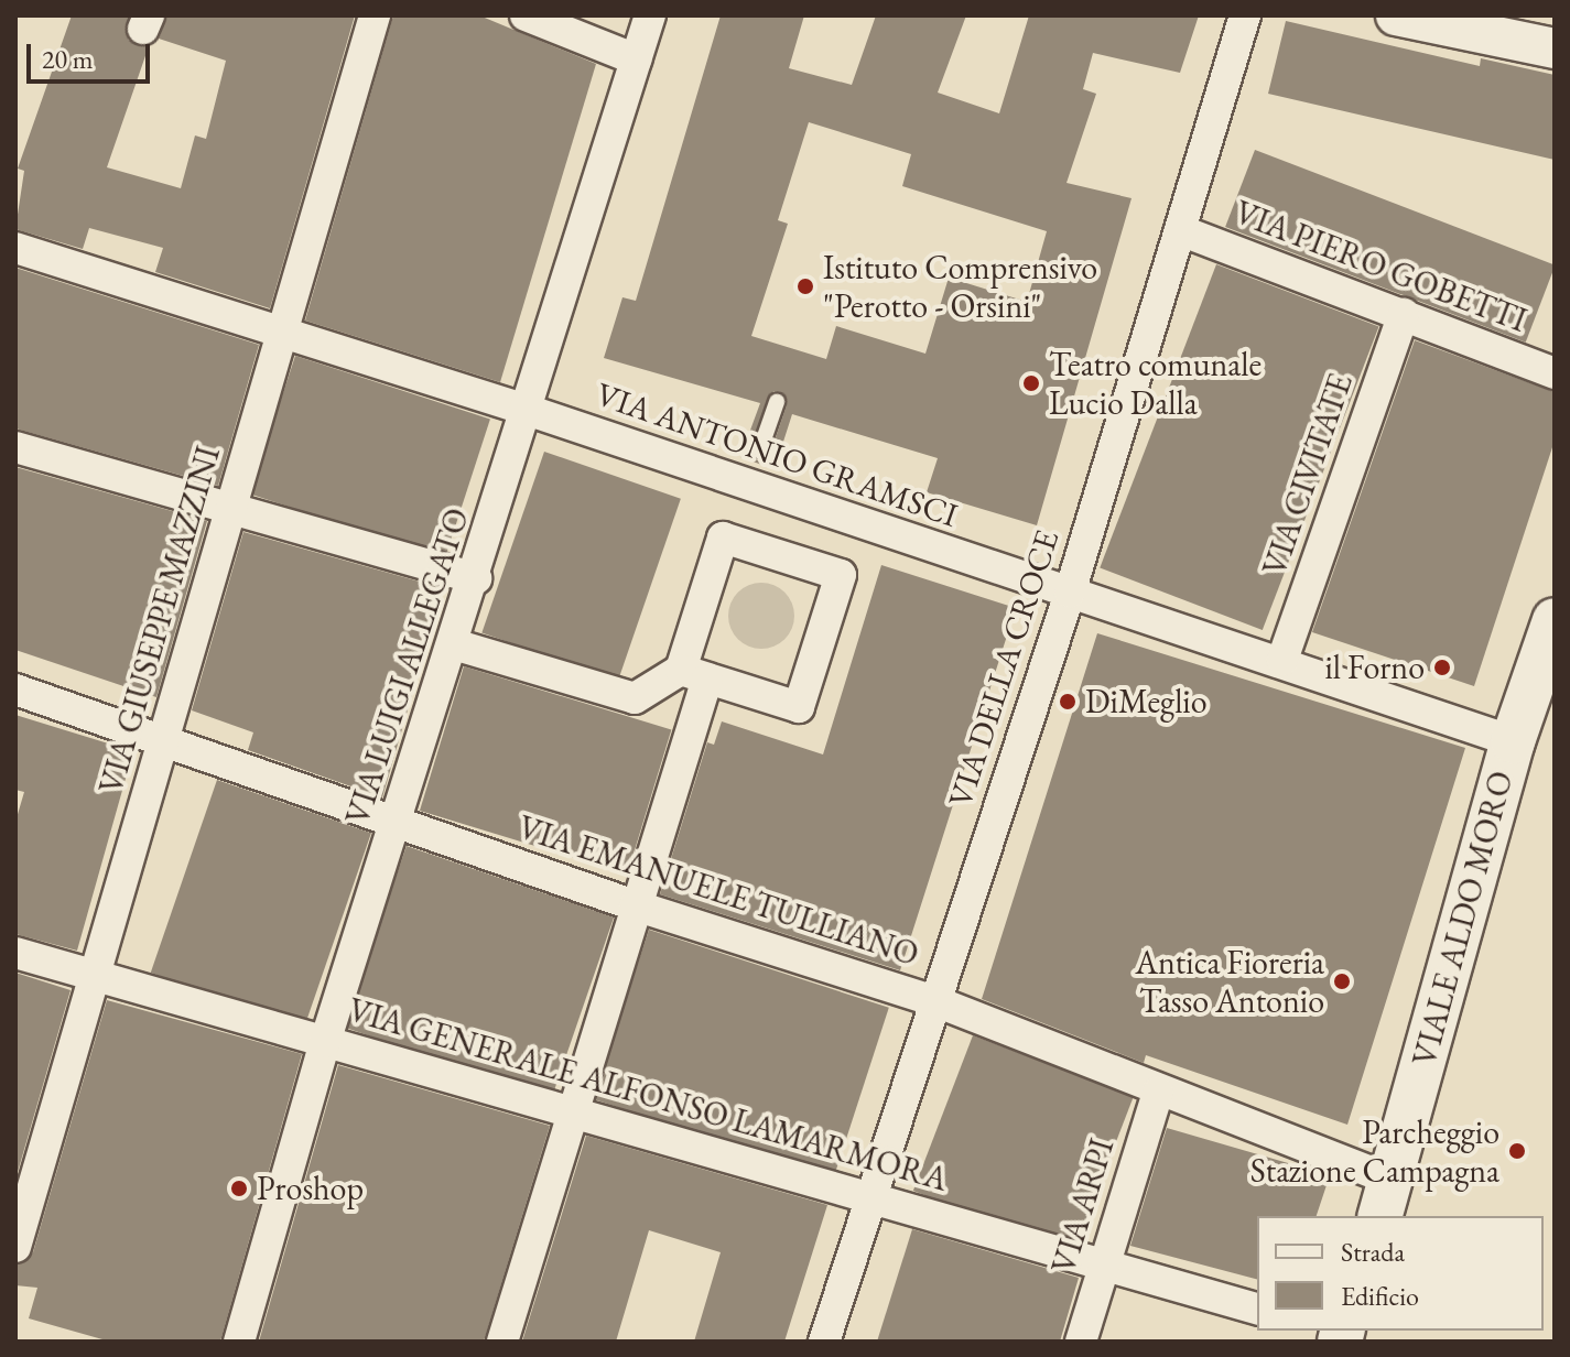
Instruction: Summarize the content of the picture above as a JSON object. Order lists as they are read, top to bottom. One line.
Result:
{"streets":{"main road":["VIALE ALDO MORO"],"street":["VIA PIERO GOBETTI","VIA ANTONIO GRAMSCI","VIA CIVITATE","VIA GIUSEPPE MAZZINI","VIA LUIGI ALLEGATO","VIA DELLA CROCE","VIA EMANUELE TULLIANO","VIA GENERALE ALFONSO LAMARMORA","VIA ARPI"]},"crossings":[["VIA PIERO GOBETTI","VIA CIVITATE"],["VIA PIERO GOBETTI","VIA DELLA CROCE"],["VIA ANTONIO GRAMSCI","VIA CIVITATE"],["VIA ANTONIO GRAMSCI","VIA GIUSEPPE MAZZINI"],["VIA ANTONIO GRAMSCI","VIA LUIGI ALLEGATO"],["VIA ANTONIO GRAMSCI","VIA DELLA CROCE"],["VIA ANTONIO GRAMSCI","VIALE ALDO MORO"],["VIA GIUSEPPE MAZZINI","VIA EMANUELE TULLIANO"],["VIA GIUSEPPE MAZZINI","VIA GENERALE ALFONSO LAMARMORA"],["VIA LUIGI ALLEGATO","VIA EMANUELE TULLIANO"],["VIA LUIGI ALLEGATO","VIA GENERALE ALFONSO LAMARMORA"],["VIA DELLA CROCE","VIA EMANUELE TULLIANO"],["VIA DELLA CROCE","VIA GENERALE ALFONSO LAMARMORA"],["VIA EMANUELE TULLIANO","VIALE ALDO MORO"],["VIA EMANUELE TULLIANO","VIA ARPI"],["VIA GENERALE ALFONSO LAMARMORA","VIA ARPI"]],"places":["Istituto Comprensivo \"Perotto - Orsini\"","Teatro comunale Lucio Dalla","il Forno","DiMeglio","Antica Fioreria Tasso Antonio","Parcheggio Stazione Campagna","Proshop"],"legend":["Strada","Edificio"],"scale_bar":"20 m"}
